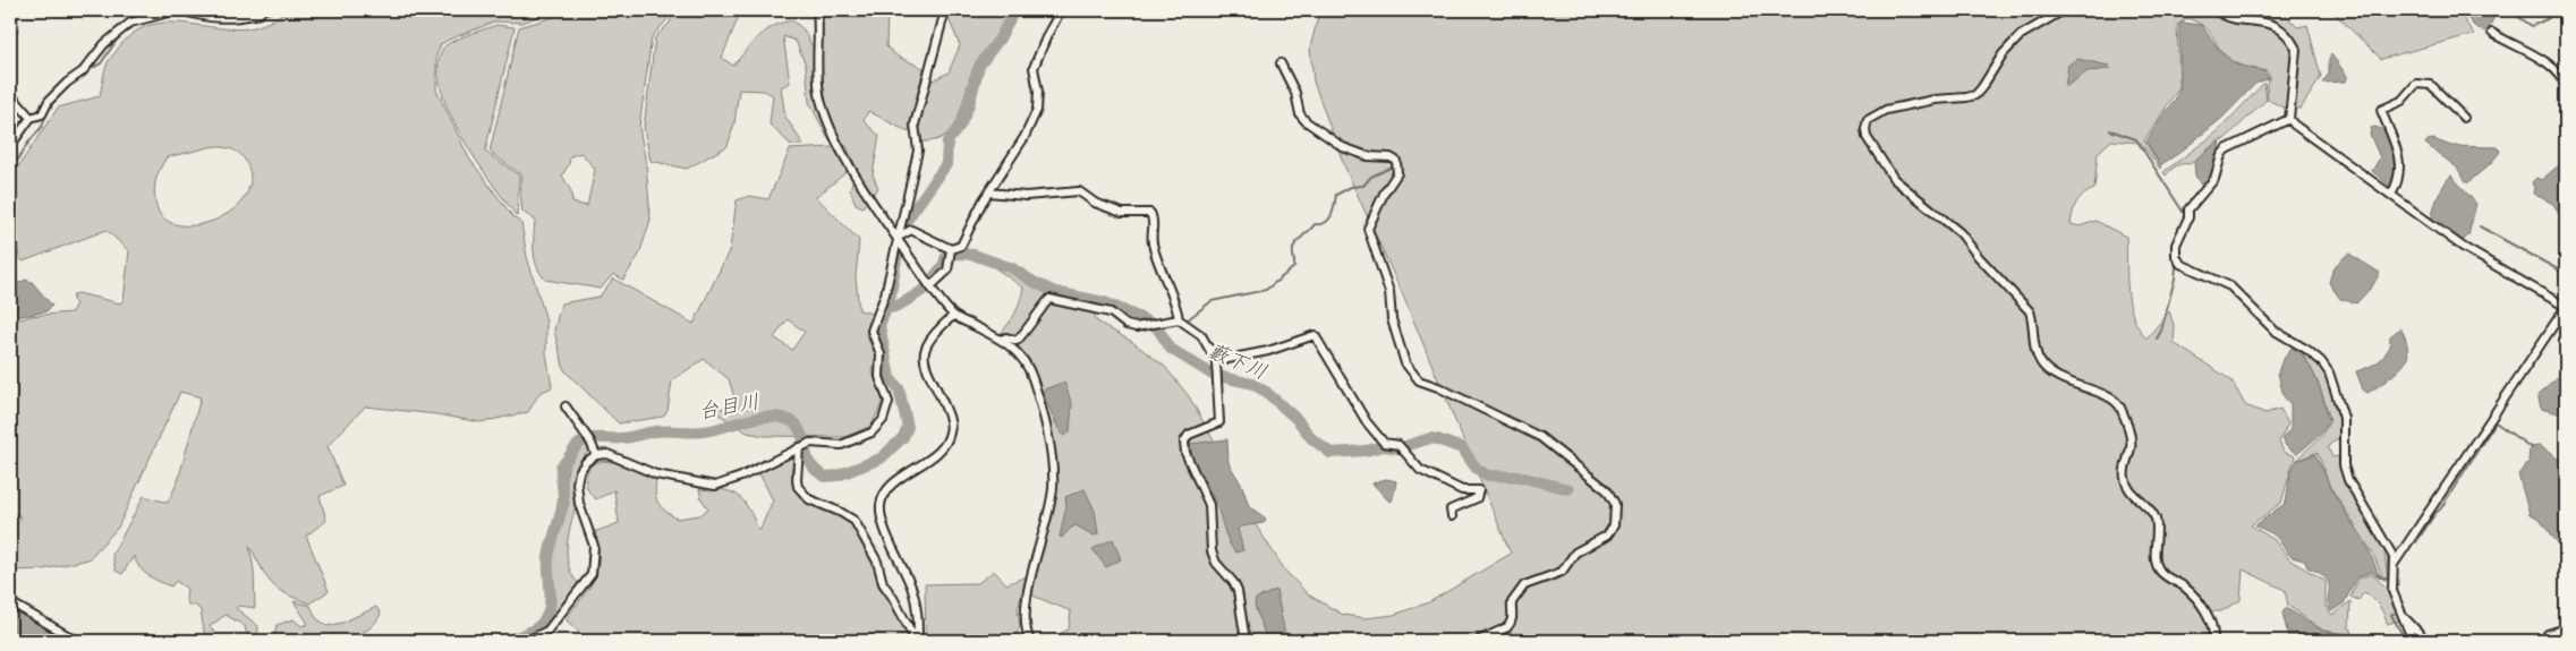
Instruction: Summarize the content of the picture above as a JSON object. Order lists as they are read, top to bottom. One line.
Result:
{"water":["藪下川","台目川"]}
